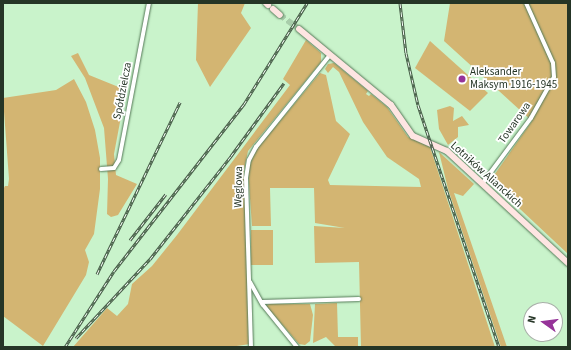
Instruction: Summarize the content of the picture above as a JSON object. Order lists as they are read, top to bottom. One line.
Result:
{"streets":{"main road":["Lotników Alianckich"],"street":["Spółdzielcza","Towarowa","Węglowa"]},"crossings":[["Towarowa","Lotników Alianckich"],["Lotników Alianckich","Węglowa"]],"places":["Aleksander Maksym 1916-1945"],"north":"left"}
